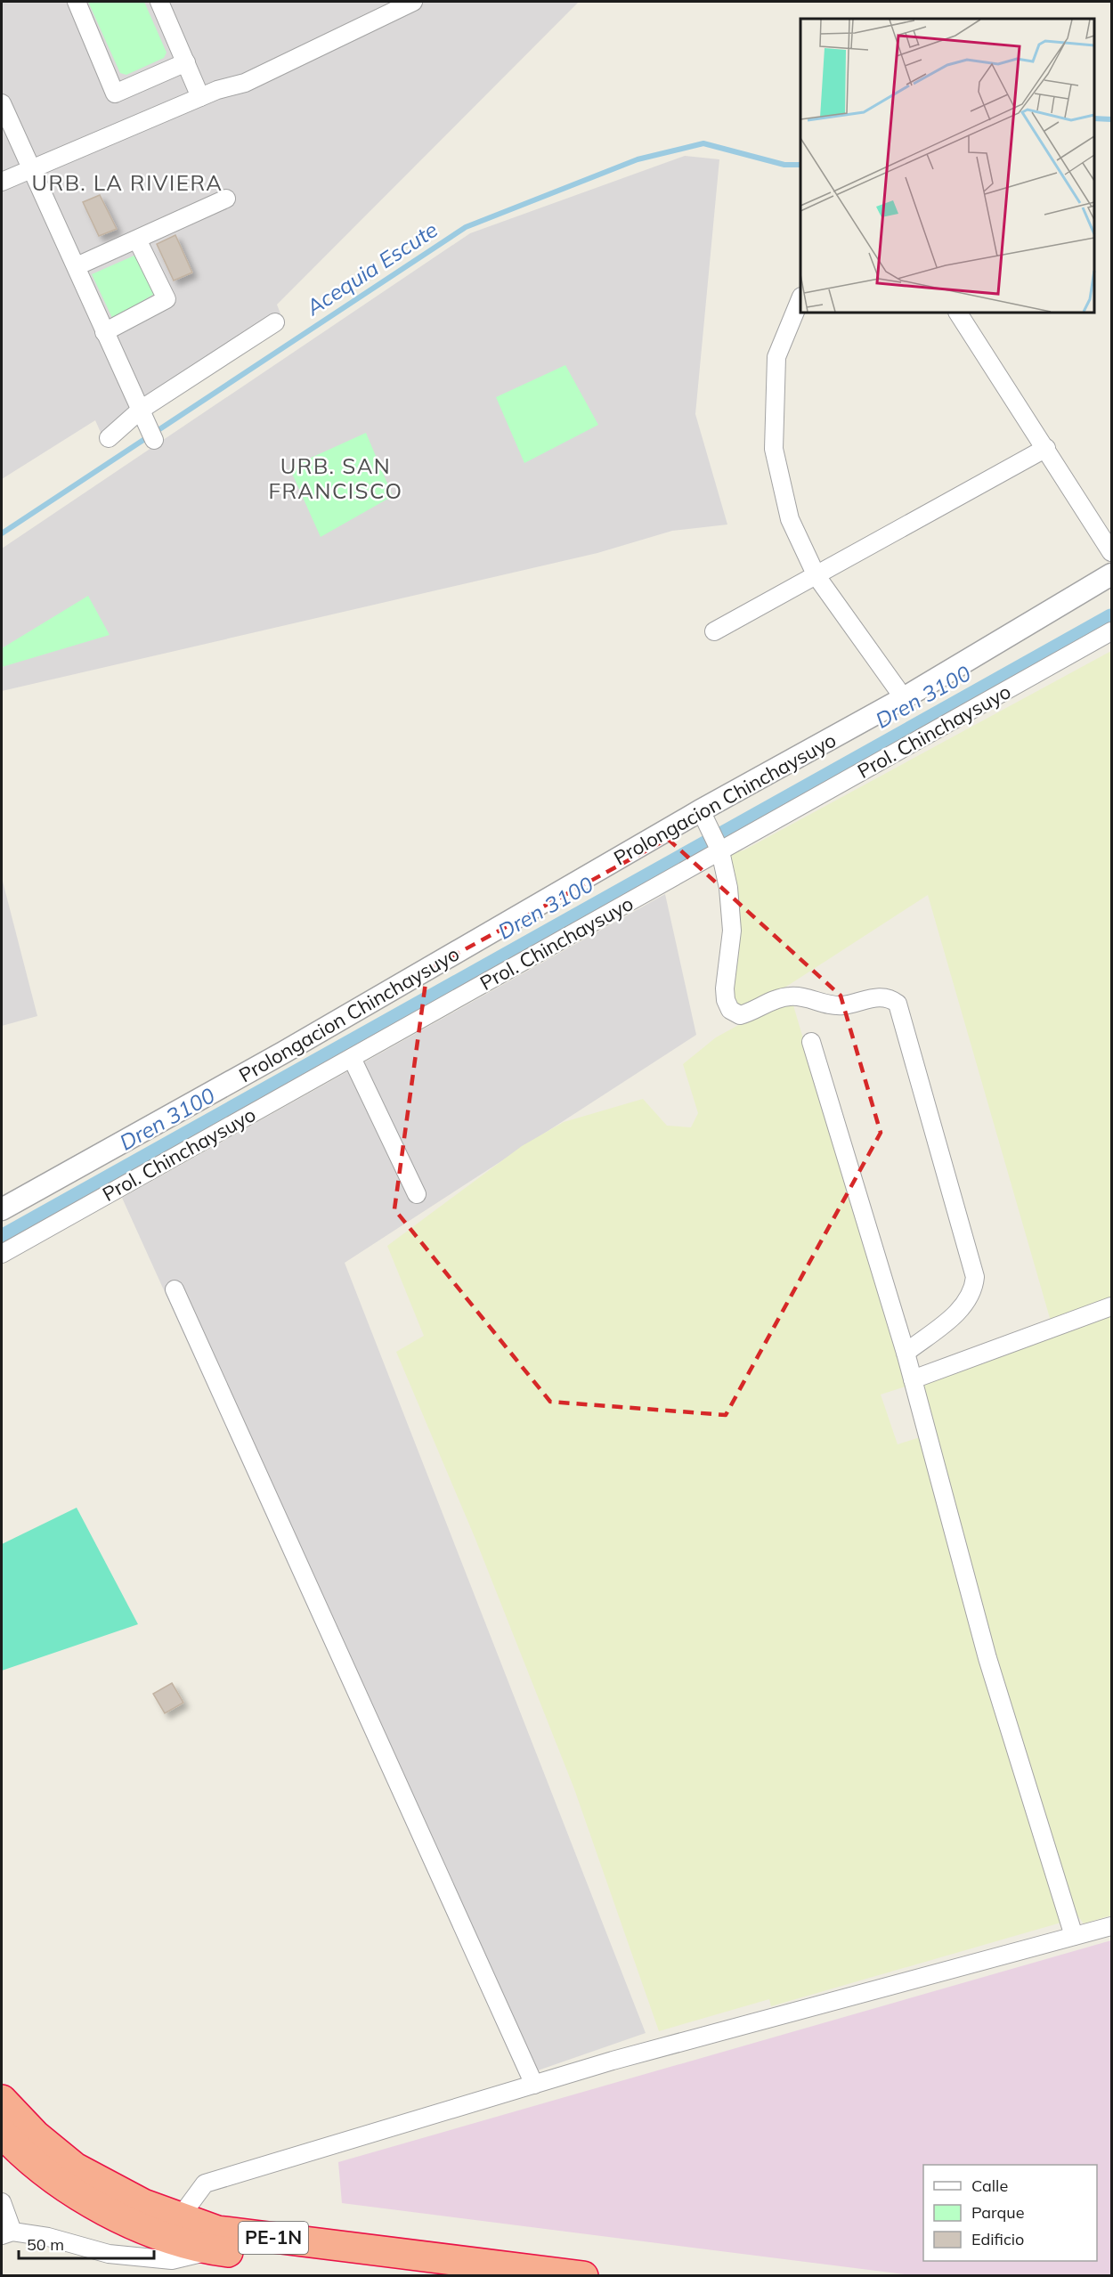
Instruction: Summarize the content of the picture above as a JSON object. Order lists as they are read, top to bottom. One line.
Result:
{"streets":{"highway":["PE-1N"],"street":["Prol. Chinchaysuyo","Prolongacion Chinchaysuyo"]},"districts":["URB. LA RIVIERA","URB. SAN FRANCISCO"],"water":["Acequia Escute","Dren 3100"],"legend":["Calle","Parque","Edificio"],"scale_bar":"50 m"}
